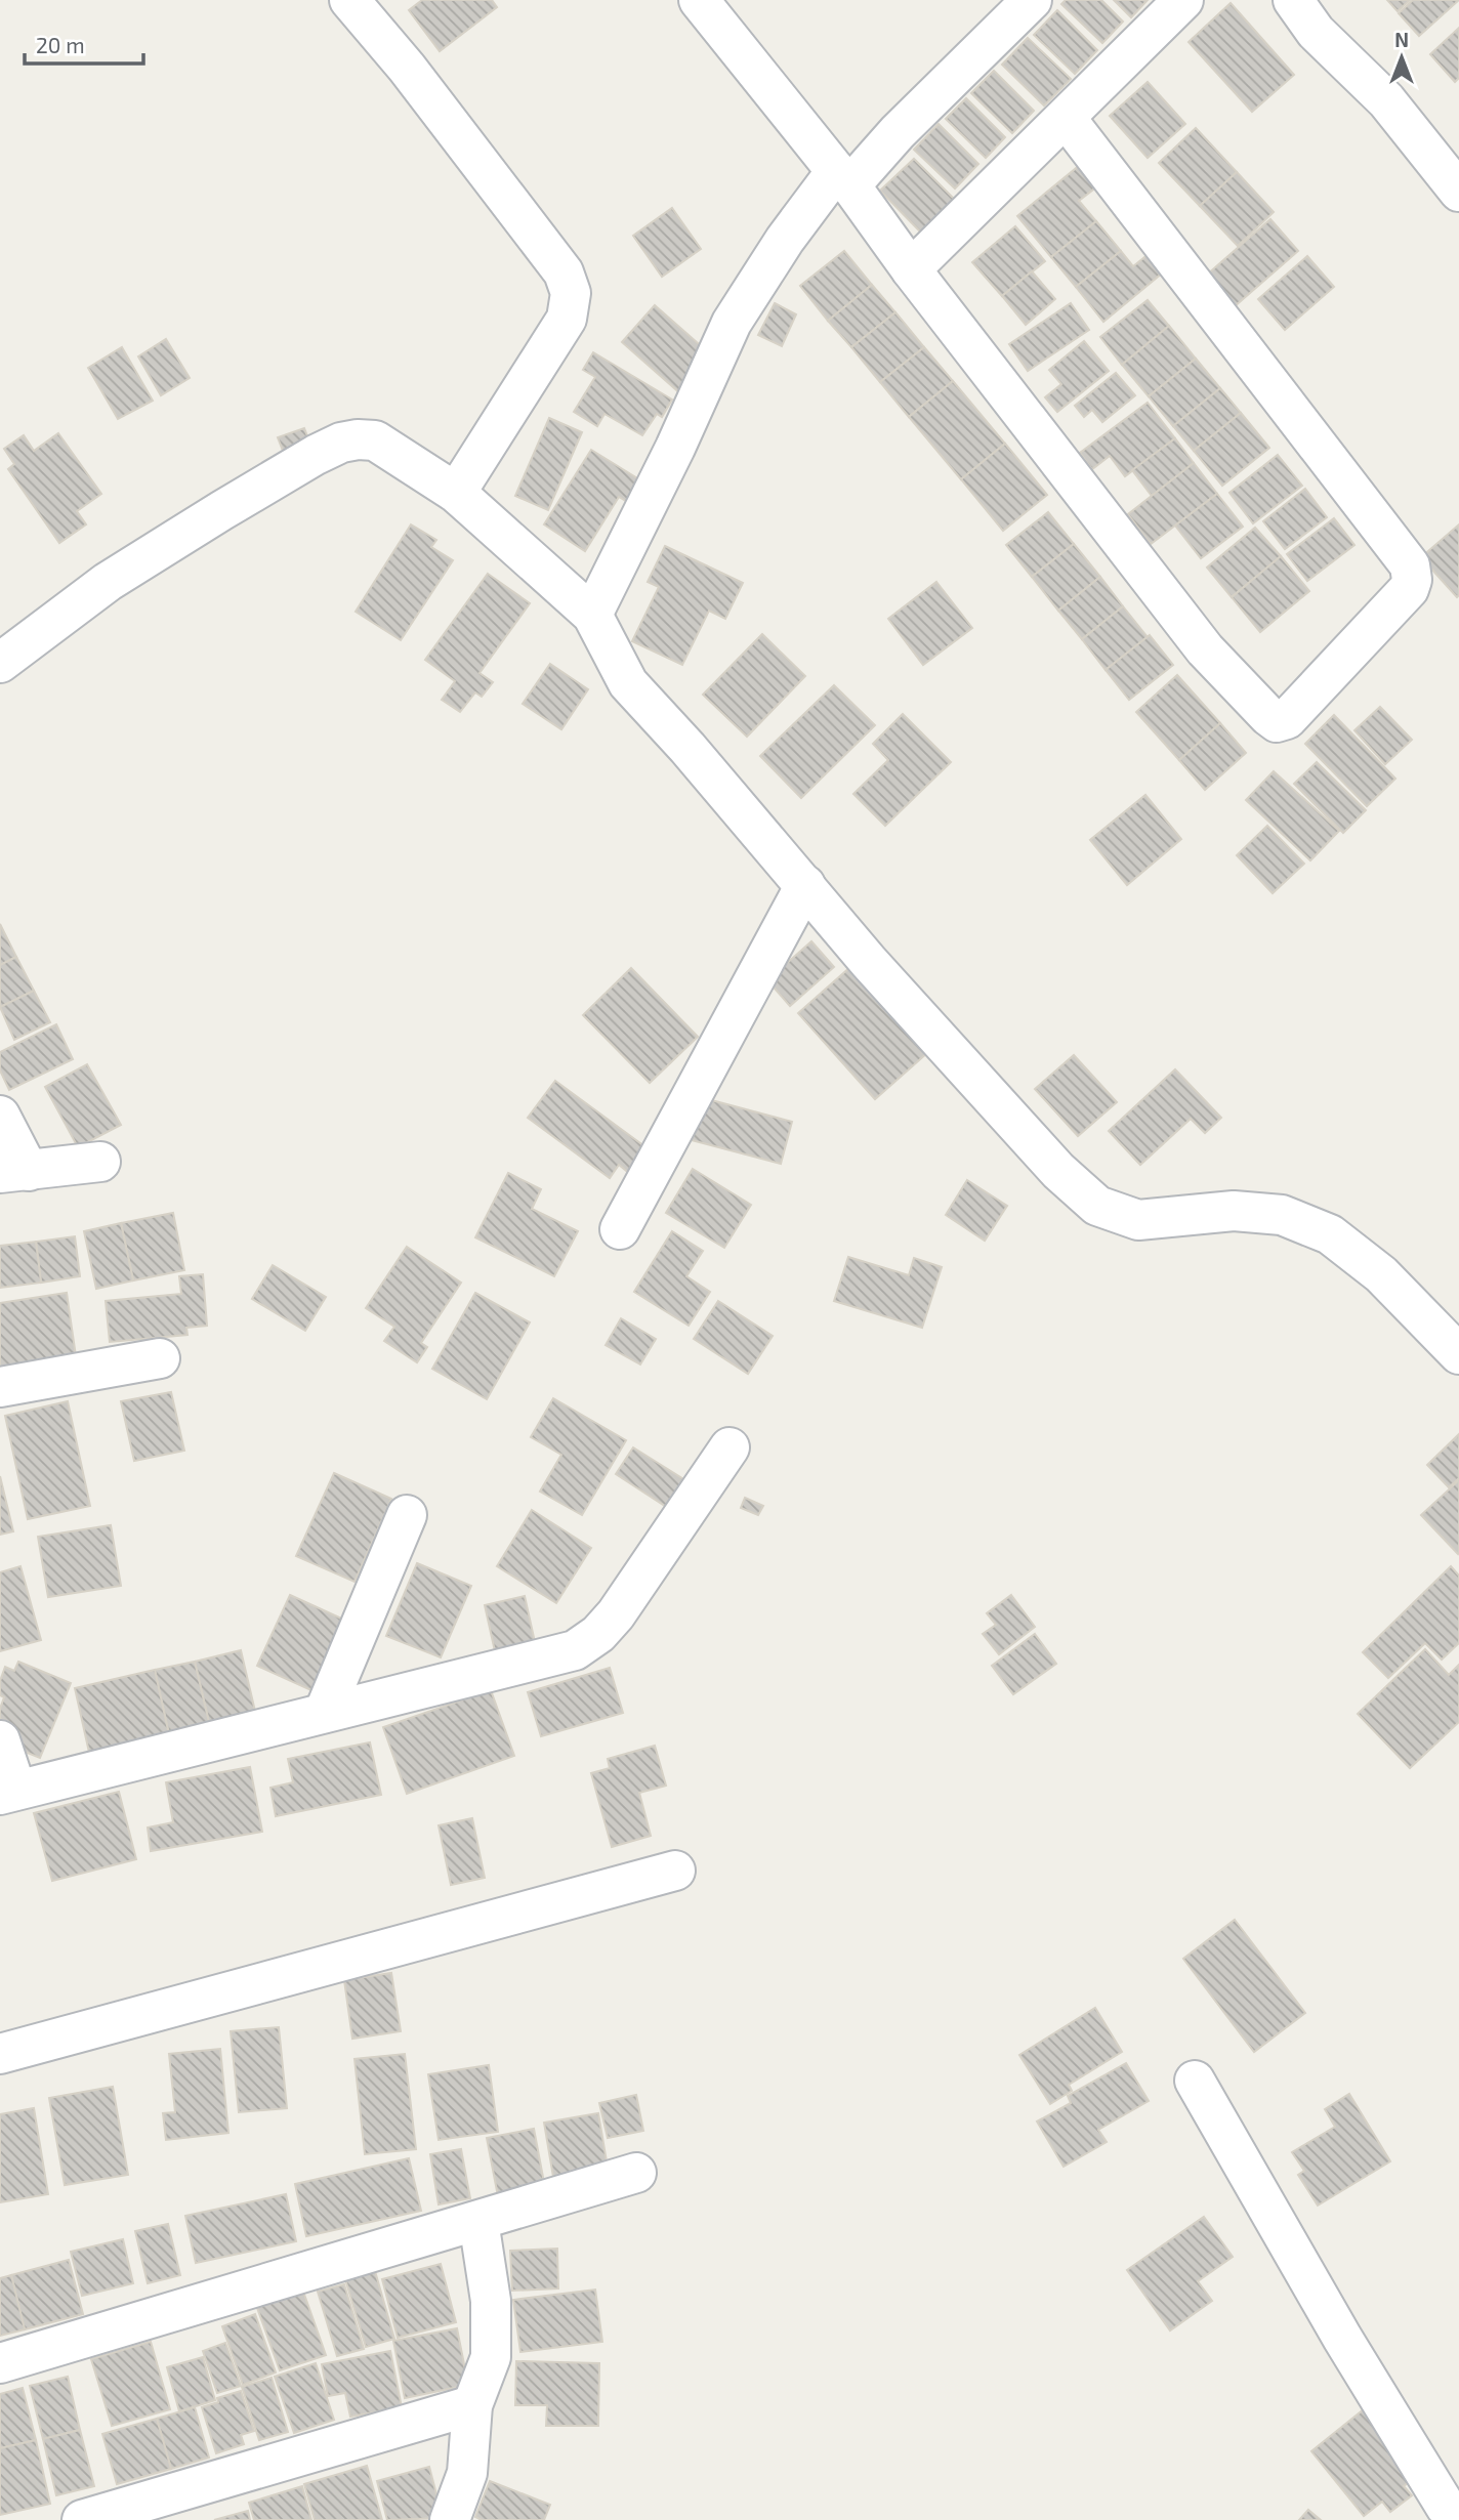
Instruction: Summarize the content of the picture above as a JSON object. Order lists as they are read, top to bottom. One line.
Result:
{"scale_bar":"20 m","north":"top"}
